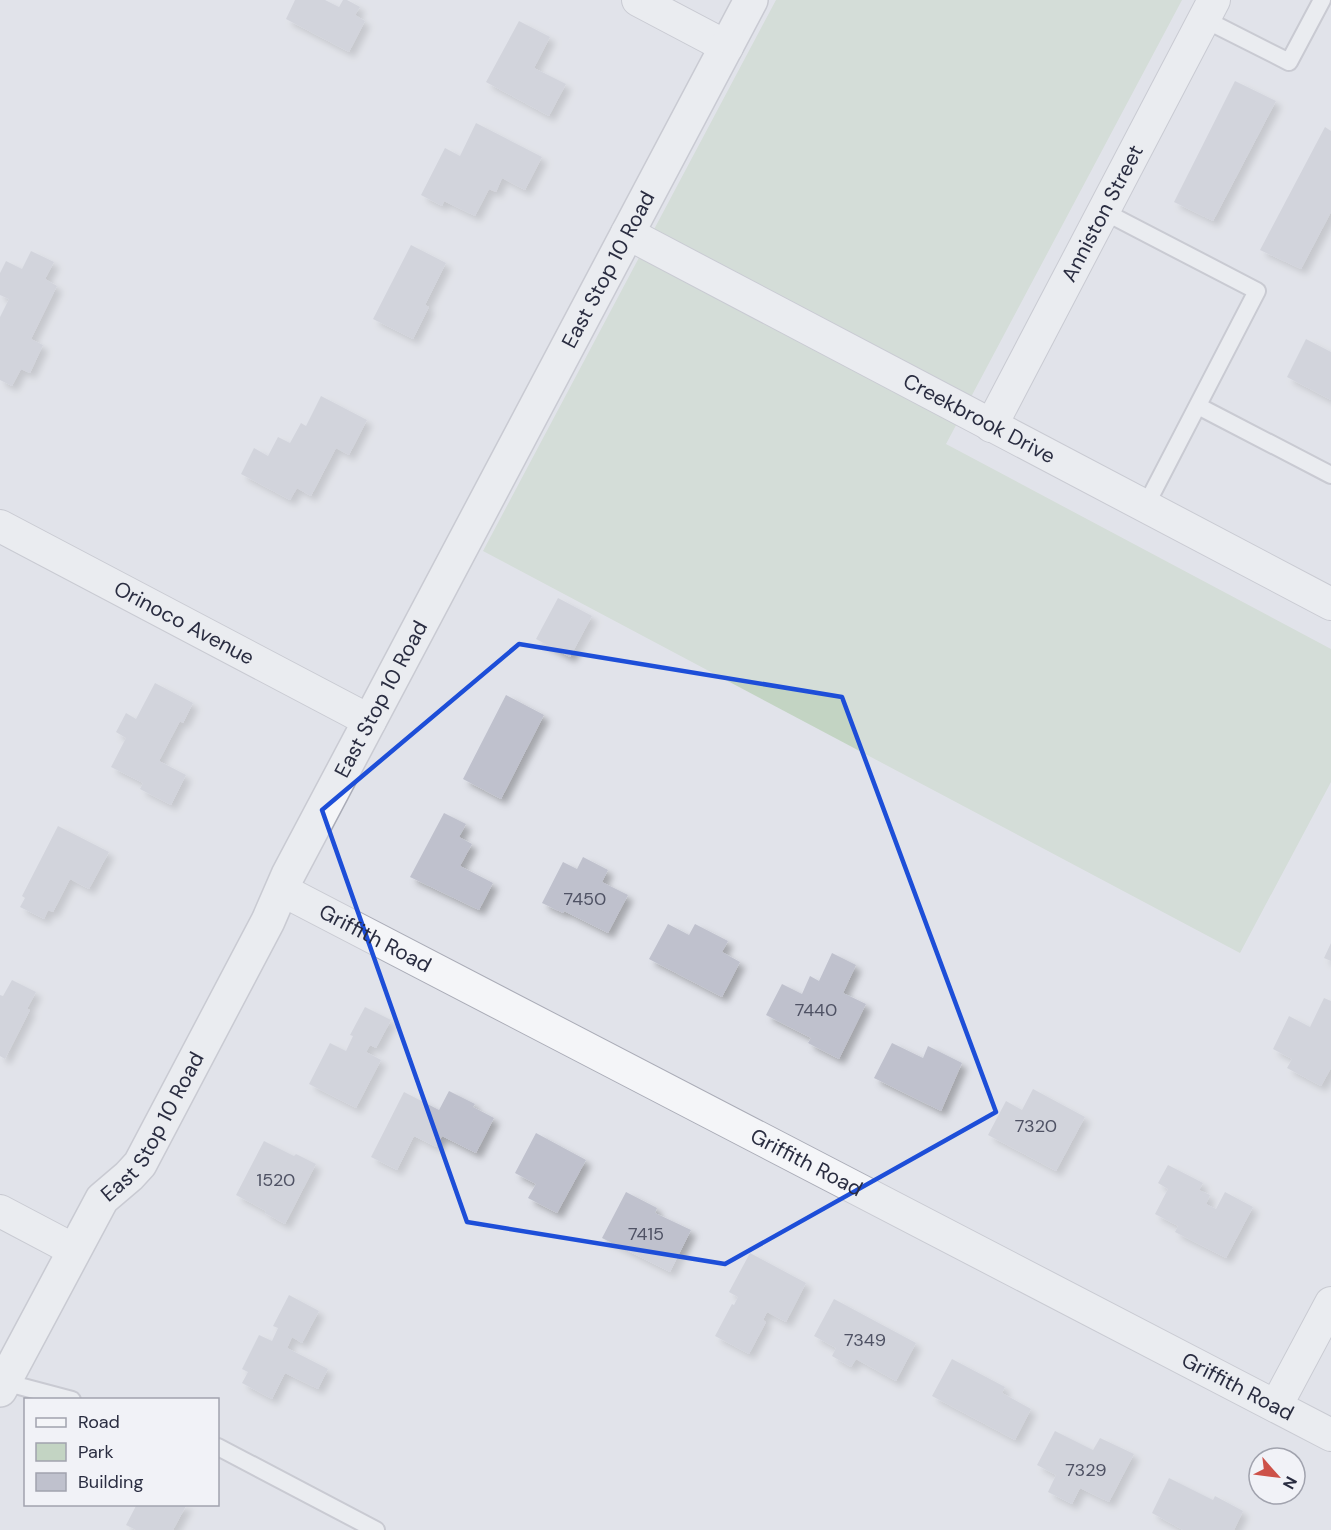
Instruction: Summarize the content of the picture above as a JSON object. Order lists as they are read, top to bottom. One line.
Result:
{"streets":{"street":["Anniston Street","East Stop 10 Road","Creekbrook Drive","Orinoco Avenue","Griffith Road"]},"crossings":[["Anniston Street","Creekbrook Drive"],["East Stop 10 Road","Creekbrook Drive"],["East Stop 10 Road","Orinoco Avenue"],["East Stop 10 Road","Griffith Road"]],"house_numbers":["7450","7440","7320","1520","7415","7349","7329"],"legend":["Road","Park","Building"],"north":"bottom right"}
